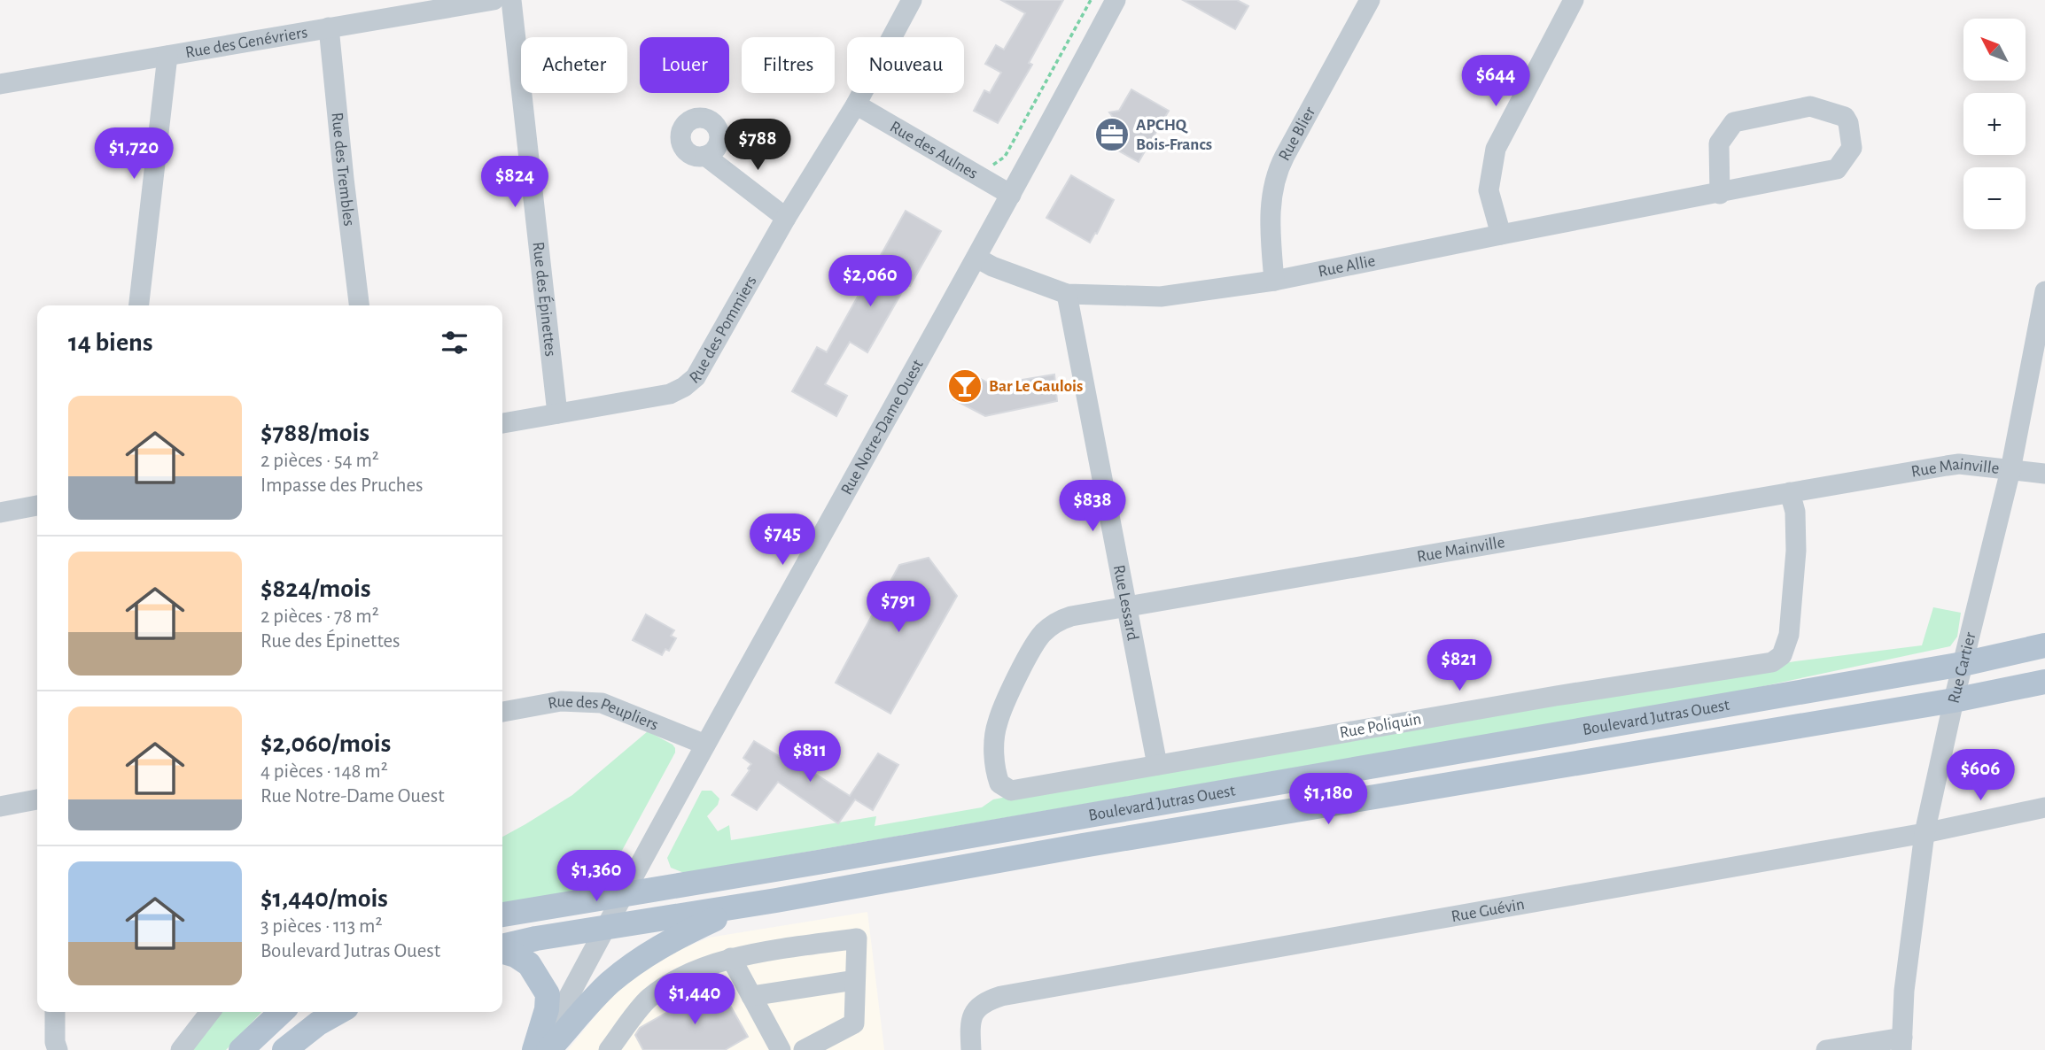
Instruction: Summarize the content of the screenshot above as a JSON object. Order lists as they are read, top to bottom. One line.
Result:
{"streets":{"main road":["Boulevard Jutras Ouest"],"street":["Rue des Genévriers","Rue Blier","Rue des Aulnes","Rue des Trembles","Rue Allie","Rue des Épinettes","Rue des Pommiers","Rue Notre-Dame Ouest","Rue Mainville","Rue Lessard","Rue Cartier","Rue des Peupliers","Rue Poliquin","Rue Guévin"]},"crossings":[["Rue des Genévriers","Rue des Trembles"],["Rue Blier","Rue Allie"],["Rue des Aulnes","Rue des Pommiers"],["Rue des Aulnes","Rue Notre-Dame Ouest"],["Rue Allie","Rue Notre-Dame Ouest"],["Rue Allie","Rue Lessard"],["Rue des Épinettes","Rue des Pommiers"],["Rue Notre-Dame Ouest","Rue des Peupliers"],["Rue Notre-Dame Ouest","Boulevard Jutras Ouest"],["Rue Mainville","Rue Lessard"],["Rue Mainville","Rue Cartier"],["Rue Mainville","Rue Poliquin"],["Rue Lessard","Rue Poliquin"],["Rue Cartier","Boulevard Jutras Ouest"],["Rue Cartier","Rue Guévin"]],"places":{"office":["APCHQ Bois-Francs"],"bar":["Bar Le Gaulois"]},"north":"top left","page":{"map_buttons":["+","−"],"chip":["Acheter","Louer","Filtres","Nouveau"],"price":["$644","$788","$1,720","$824","$2,060","$838","$745","$791","$821","$811","$606","$1,180","$1,360","$1,440"],"heading":"14 biens","list":[{"name":"$788/mois","note":"2 pièces · 54 m² · Impasse des Pruches"},{"name":"$824/mois","note":"2 pièces · 78 m² · Rue des Épinettes"},{"name":"$2,060/mois","note":"4 pièces · 148 m² · Rue Notre-Dame Ouest"},{"name":"$1,440/mois","note":"3 pièces · 113 m² · Boulevard Jutras Ouest"}]}}
